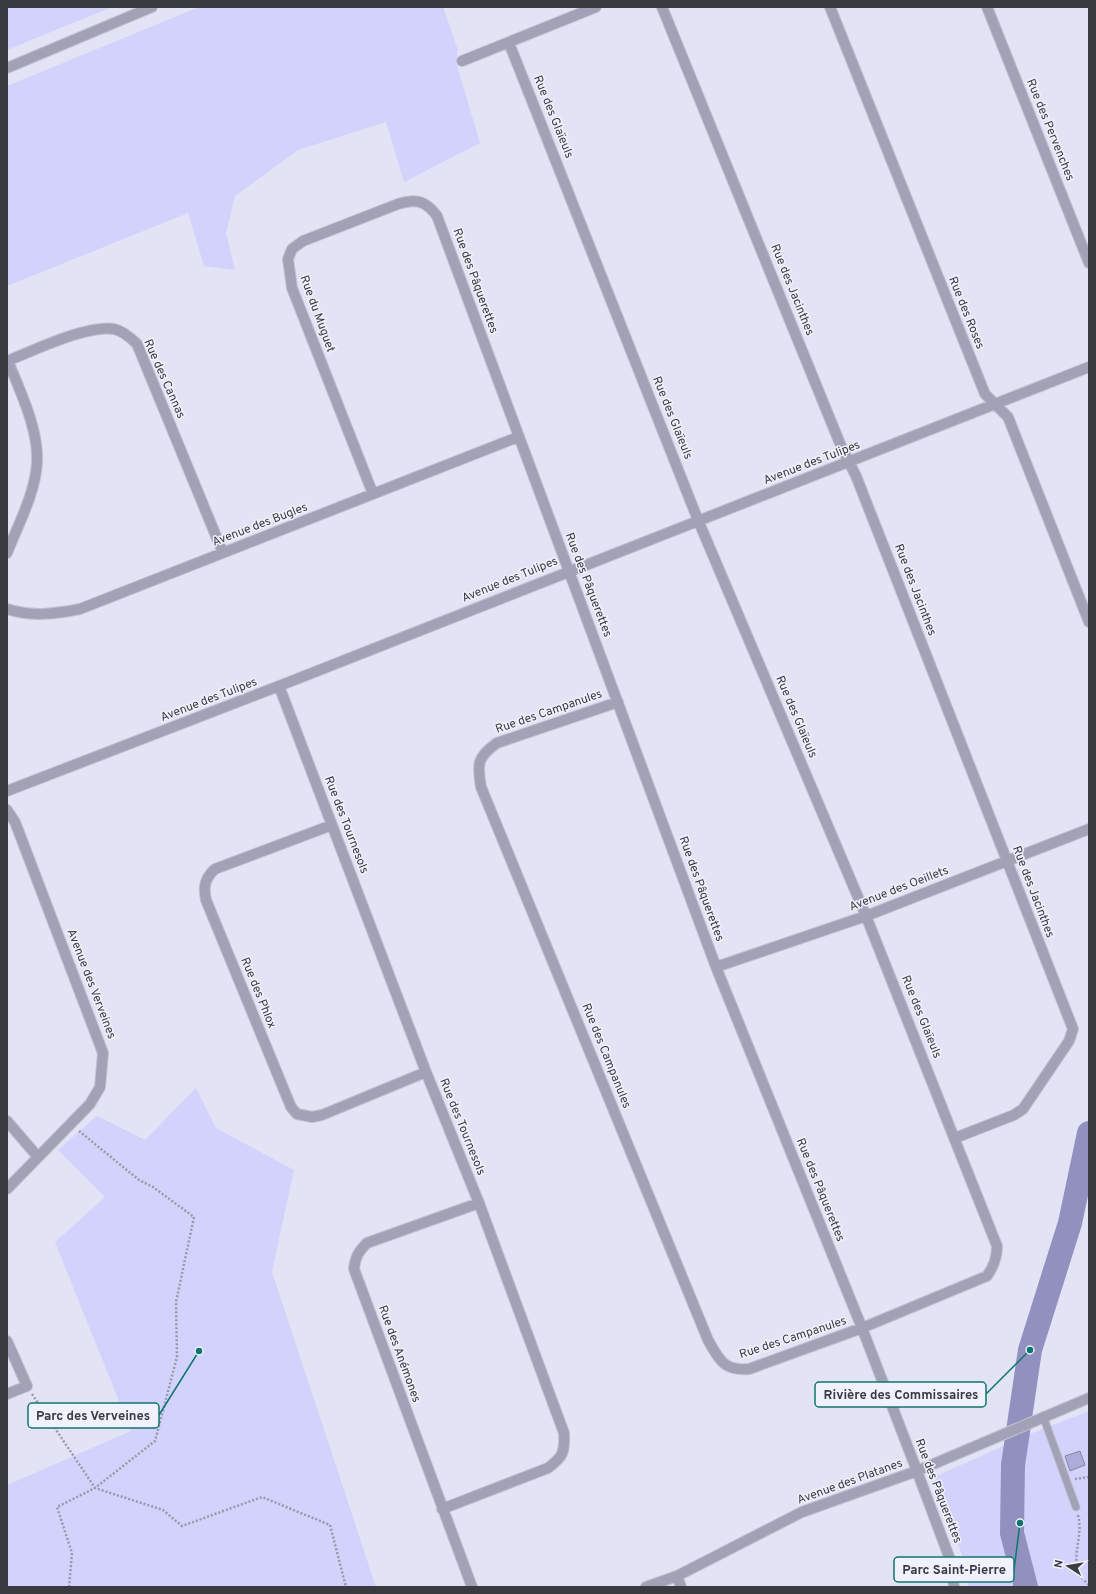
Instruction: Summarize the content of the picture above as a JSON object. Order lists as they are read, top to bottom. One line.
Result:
{"streets":{"street":["Rue des Glaïeuls","Rue des Pervenches","Rue des Pâquerettes","Rue des Jacinthes","Rue des Roses","Rue du Muguet","Rue des Cannas","Avenue des Tulipes","Avenue des Bugles","Rue des Campanules","Rue des Tournesols","Avenue des Oeillets","Avenue des Verveines","Rue des Phlox","Rue des Anémones","Avenue des Platanes"]},"crossings":[["Rue des Glaïeuls","Rue des Pâquerettes"],["Rue des Glaïeuls","Rue des Jacinthes"],["Rue des Glaïeuls","Avenue des Tulipes"],["Rue des Glaïeuls","Rue des Campanules"],["Rue des Glaïeuls","Avenue des Oeillets"],["Rue des Pâquerettes","Rue du Muguet"],["Rue des Pâquerettes","Avenue des Tulipes"],["Rue des Pâquerettes","Avenue des Bugles"],["Rue des Pâquerettes","Rue des Campanules"],["Rue des Pâquerettes","Avenue des Oeillets"],["Rue des Pâquerettes","Avenue des Platanes"],["Rue des Jacinthes","Avenue des Tulipes"],["Rue des Jacinthes","Avenue des Oeillets"],["Rue des Roses","Avenue des Tulipes"],["Rue du Muguet","Avenue des Bugles"],["Rue des Cannas","Avenue des Bugles"],["Avenue des Tulipes","Rue des Tournesols"],["Rue des Tournesols","Rue des Phlox"],["Rue des Tournesols","Rue des Anémones"]],"places":["Rivière des Commissaires","Parc des Verveines","Parc Saint-Pierre"],"north":"left"}
